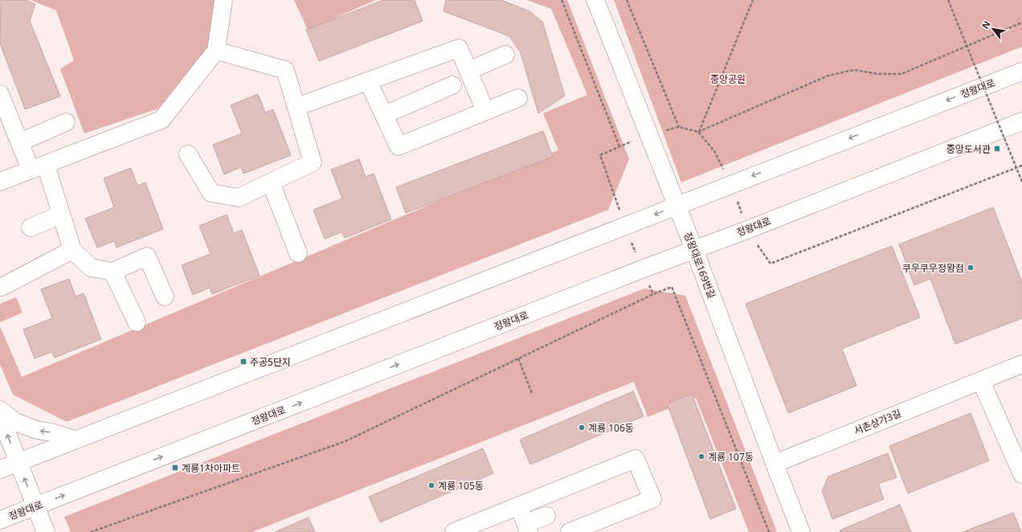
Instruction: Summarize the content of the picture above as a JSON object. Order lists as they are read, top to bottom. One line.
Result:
{"streets":{"street":["정왕대로","정왕대로169번길","서촌상가3길"]},"crossings":[["정왕대로","정왕대로169번길"],["정왕대로169번길","서촌상가3길"]],"parks":["중앙공원"],"places":{"transit":["중앙도서관","주공5단지","계룡1차아파트"],"other":["쿠우쿠우정왕점","계룡 106동","계룡 107동","계룡 105동"]},"north":"top left"}
